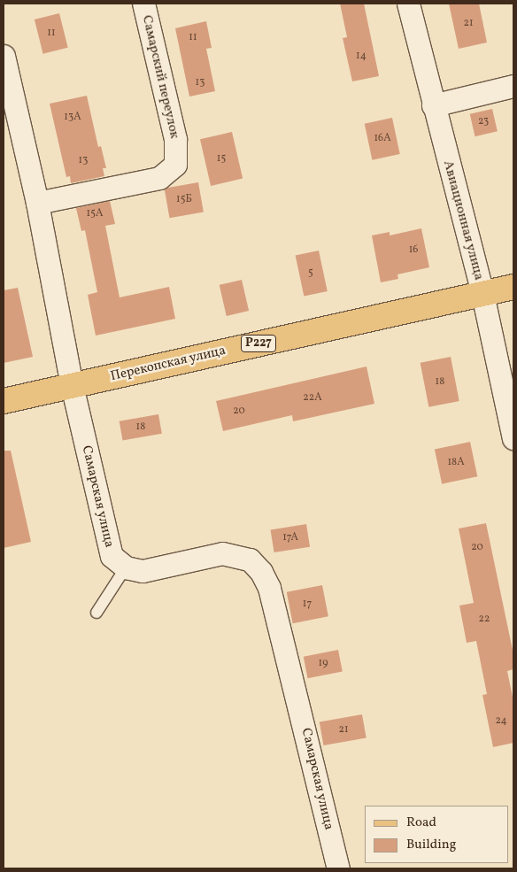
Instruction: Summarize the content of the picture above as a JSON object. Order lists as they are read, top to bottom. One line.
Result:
{"streets":{"main road":["Р227","Перекопская улица"],"street":["Самарский переулок","Авиационная улица","Самарская улица"]},"crossings":[["Самарский переулок","Самарская улица"],["Авиационная улица","Перекопская улица"],["Перекопская улица","Самарская улица"]],"house_numbers":["21","11","11","14","13","13А","23","16А","15","13","15Б","15А","16","5","18","22А","20","18","18А","17А","20","17","22","19","24","21"],"legend":["Road","Building"]}
